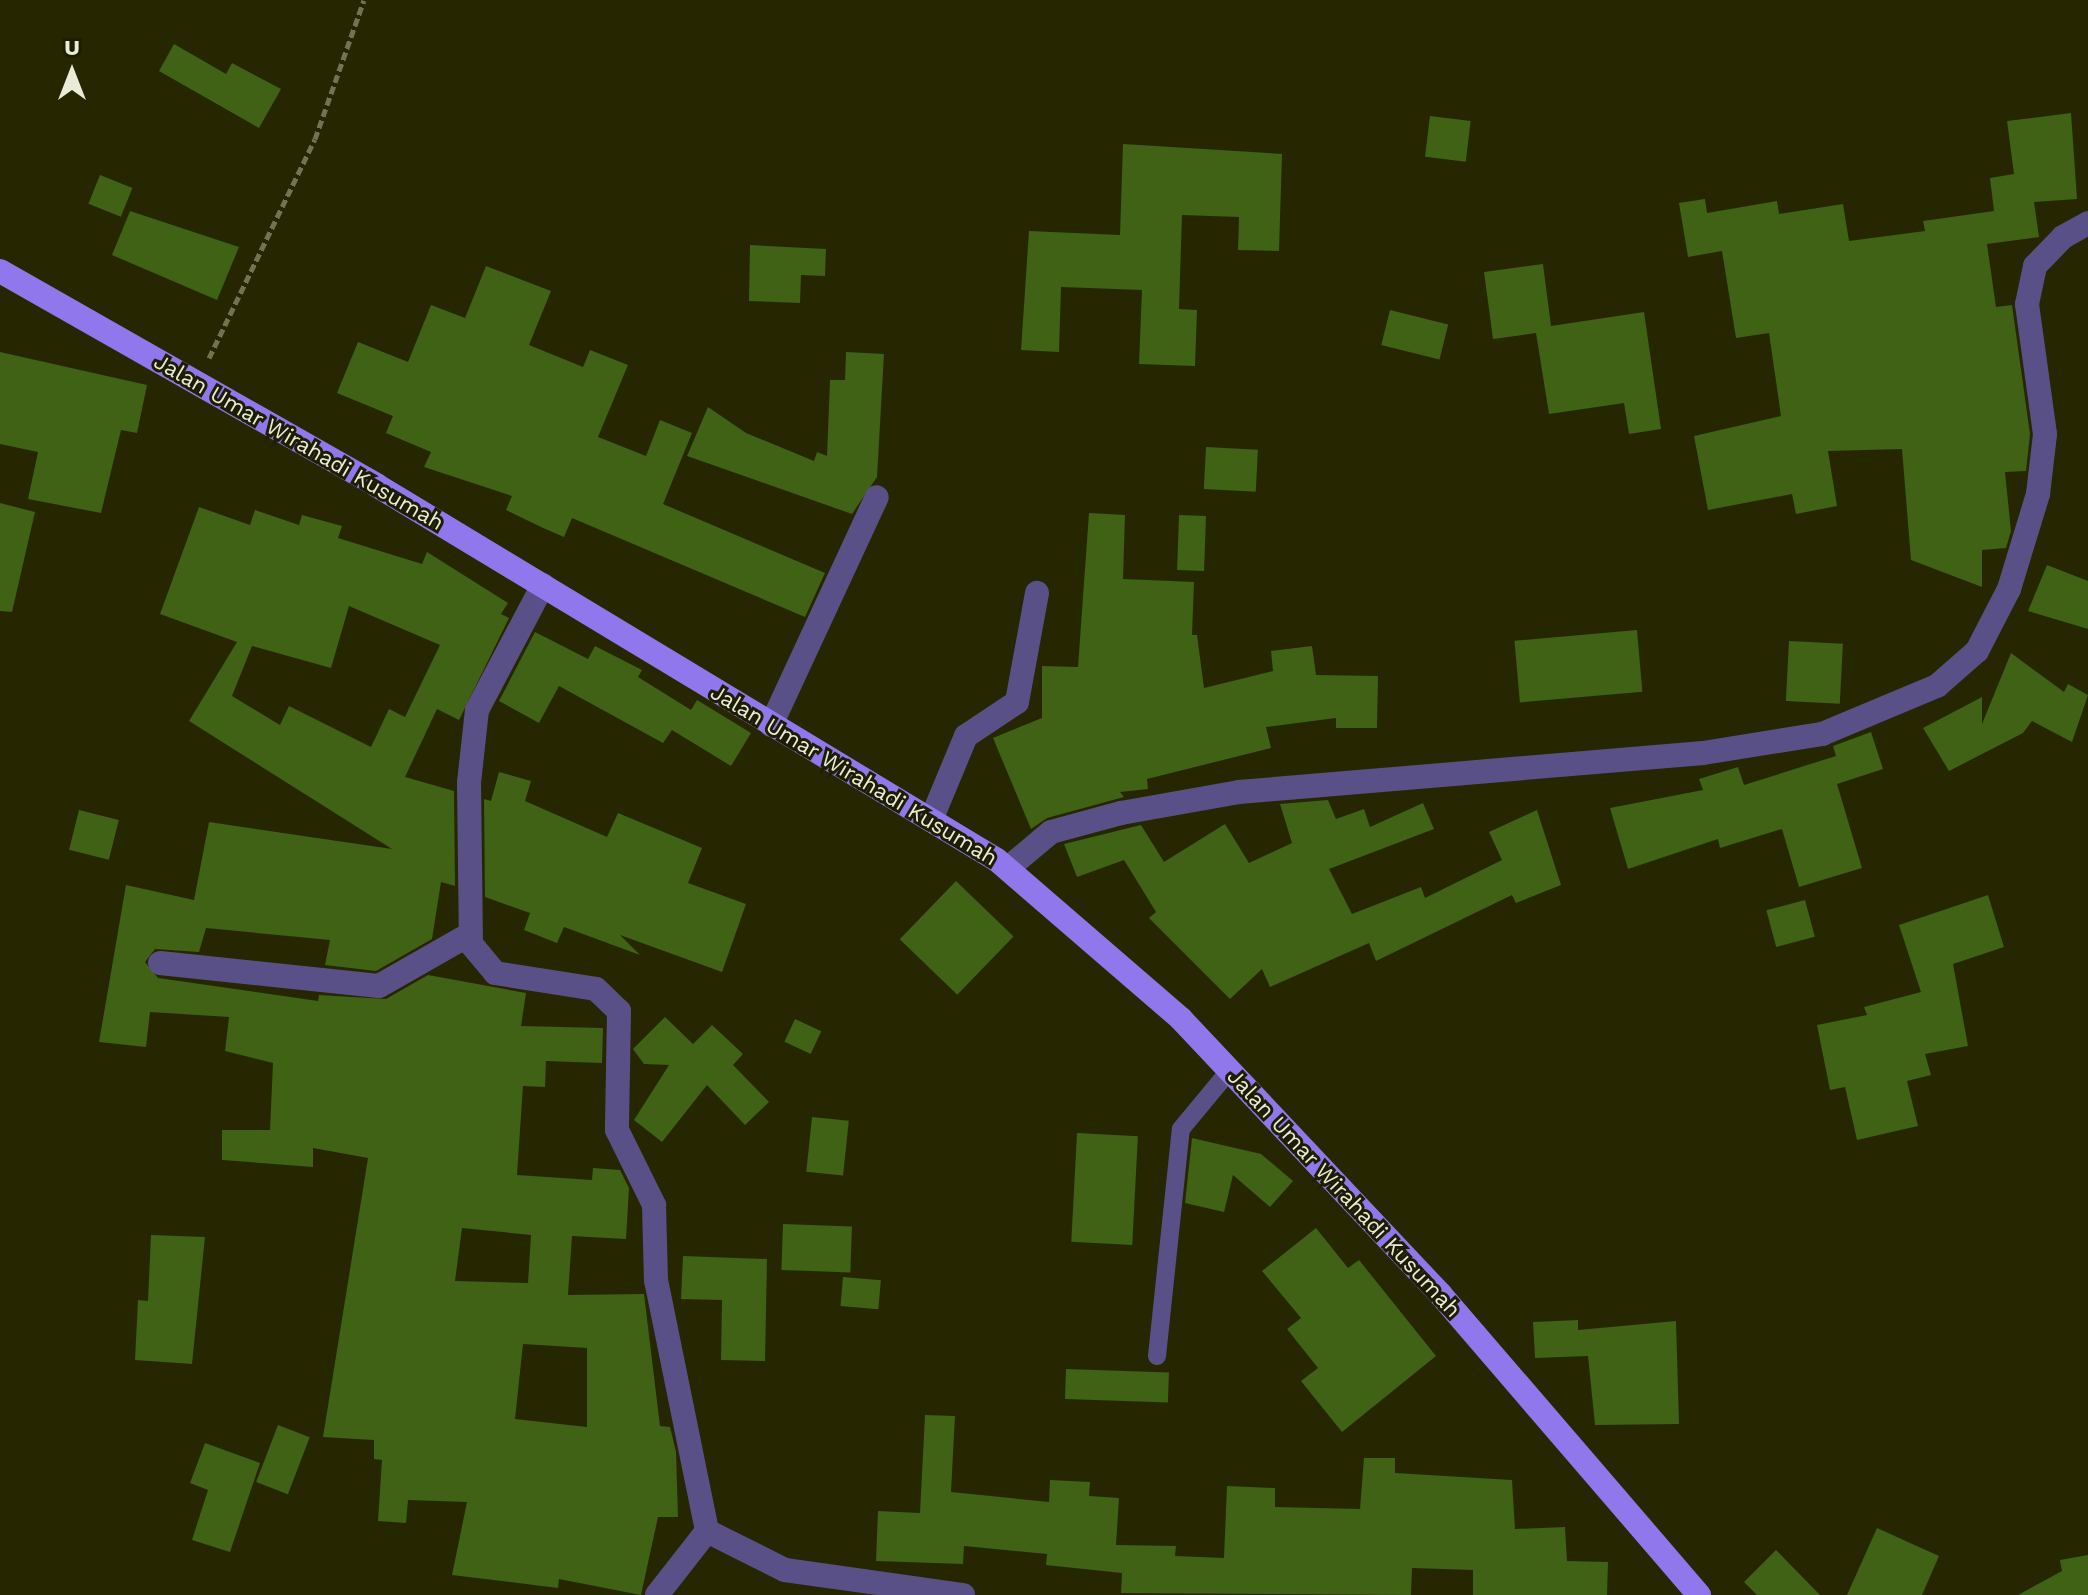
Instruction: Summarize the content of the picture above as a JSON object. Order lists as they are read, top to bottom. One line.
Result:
{"streets":{"main road":["Jalan Umar Wirahadi Kusumah"]},"north":"top"}
